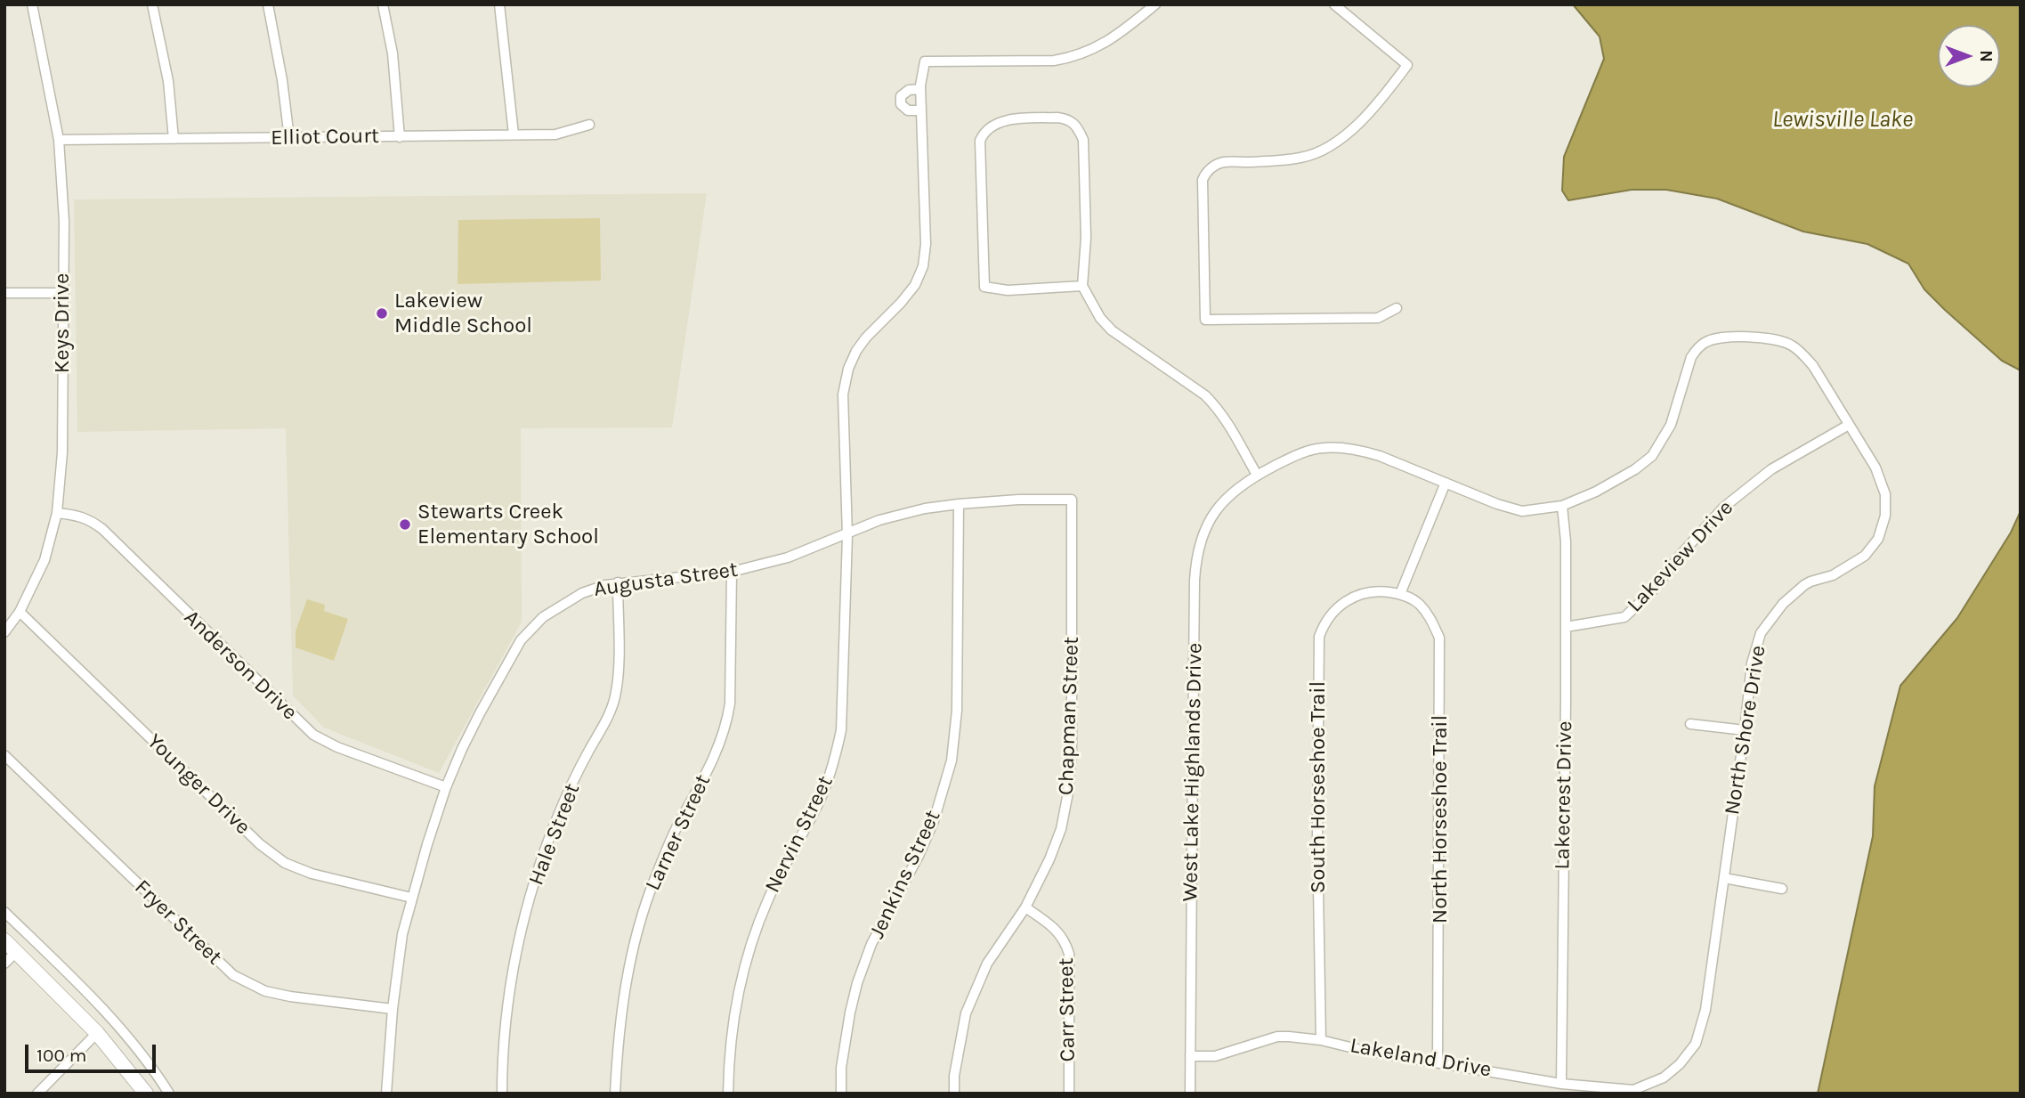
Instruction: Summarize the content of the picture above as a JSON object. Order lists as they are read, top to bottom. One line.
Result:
{"streets":{"street":["Elliot Court","Keys Drive","Lakeview Drive","Augusta Street","Anderson Drive","Chapman Street","North Shore Drive","West Lake Highlands Drive","Younger Drive","South Horseshoe Trail","Lakecrest Drive","North Horseshoe Trail","Larner Street","Hale Street","Nervin Street","Jenkins Street","Fryer Street","Carr Street","Lakeland Drive"]},"crossings":[["Elliot Court","Keys Drive"],["Keys Drive","Anderson Drive"],["Keys Drive","Younger Drive"],["Lakeview Drive","North Shore Drive"],["Lakeview Drive","Lakecrest Drive"],["Augusta Street","Anderson Drive"],["Augusta Street","Chapman Street"],["Augusta Street","Younger Drive"],["Augusta Street","Larner Street"],["Augusta Street","Hale Street"],["Augusta Street","Nervin Street"],["Augusta Street","Jenkins Street"],["Augusta Street","Fryer Street"],["Chapman Street","Carr Street"],["North Shore Drive","West Lake Highlands Drive"],["North Shore Drive","Lakecrest Drive"],["North Shore Drive","Lakeland Drive"],["West Lake Highlands Drive","Lakecrest Drive"],["West Lake Highlands Drive","Lakeland Drive"],["South Horseshoe Trail","North Horseshoe Trail"],["South Horseshoe Trail","Lakeland Drive"],["Lakecrest Drive","Lakeland Drive"],["North Horseshoe Trail","Lakeland Drive"]],"water":["Lewisville Lake"],"places":["Lakeview Middle School","Stewarts Creek Elementary School"],"scale_bar":"100 m","north":"right"}
